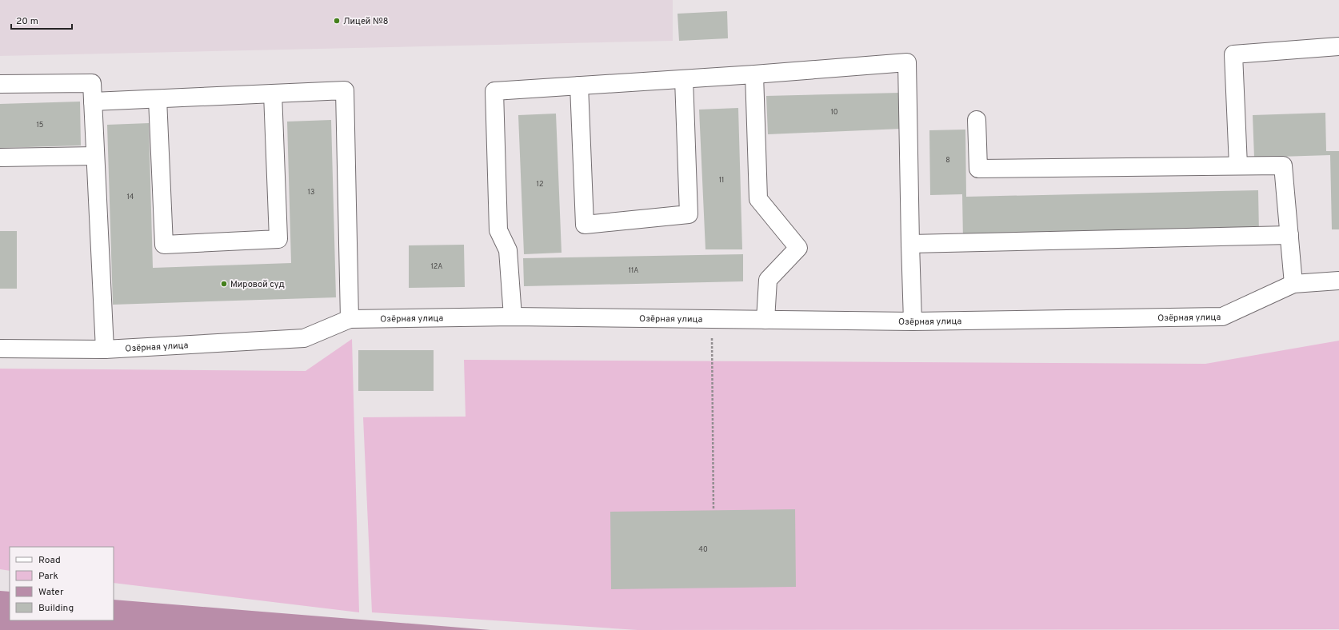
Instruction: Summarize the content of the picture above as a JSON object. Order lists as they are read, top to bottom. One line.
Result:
{"streets":{"street":["Озёрная улица"]},"places":["Лицей №8","Мировой суд"],"house_numbers":["10","15","8","11","12","13","14","12А","11А","40"],"legend":["Road","Park","Water","Building"],"scale_bar":"20 m"}
